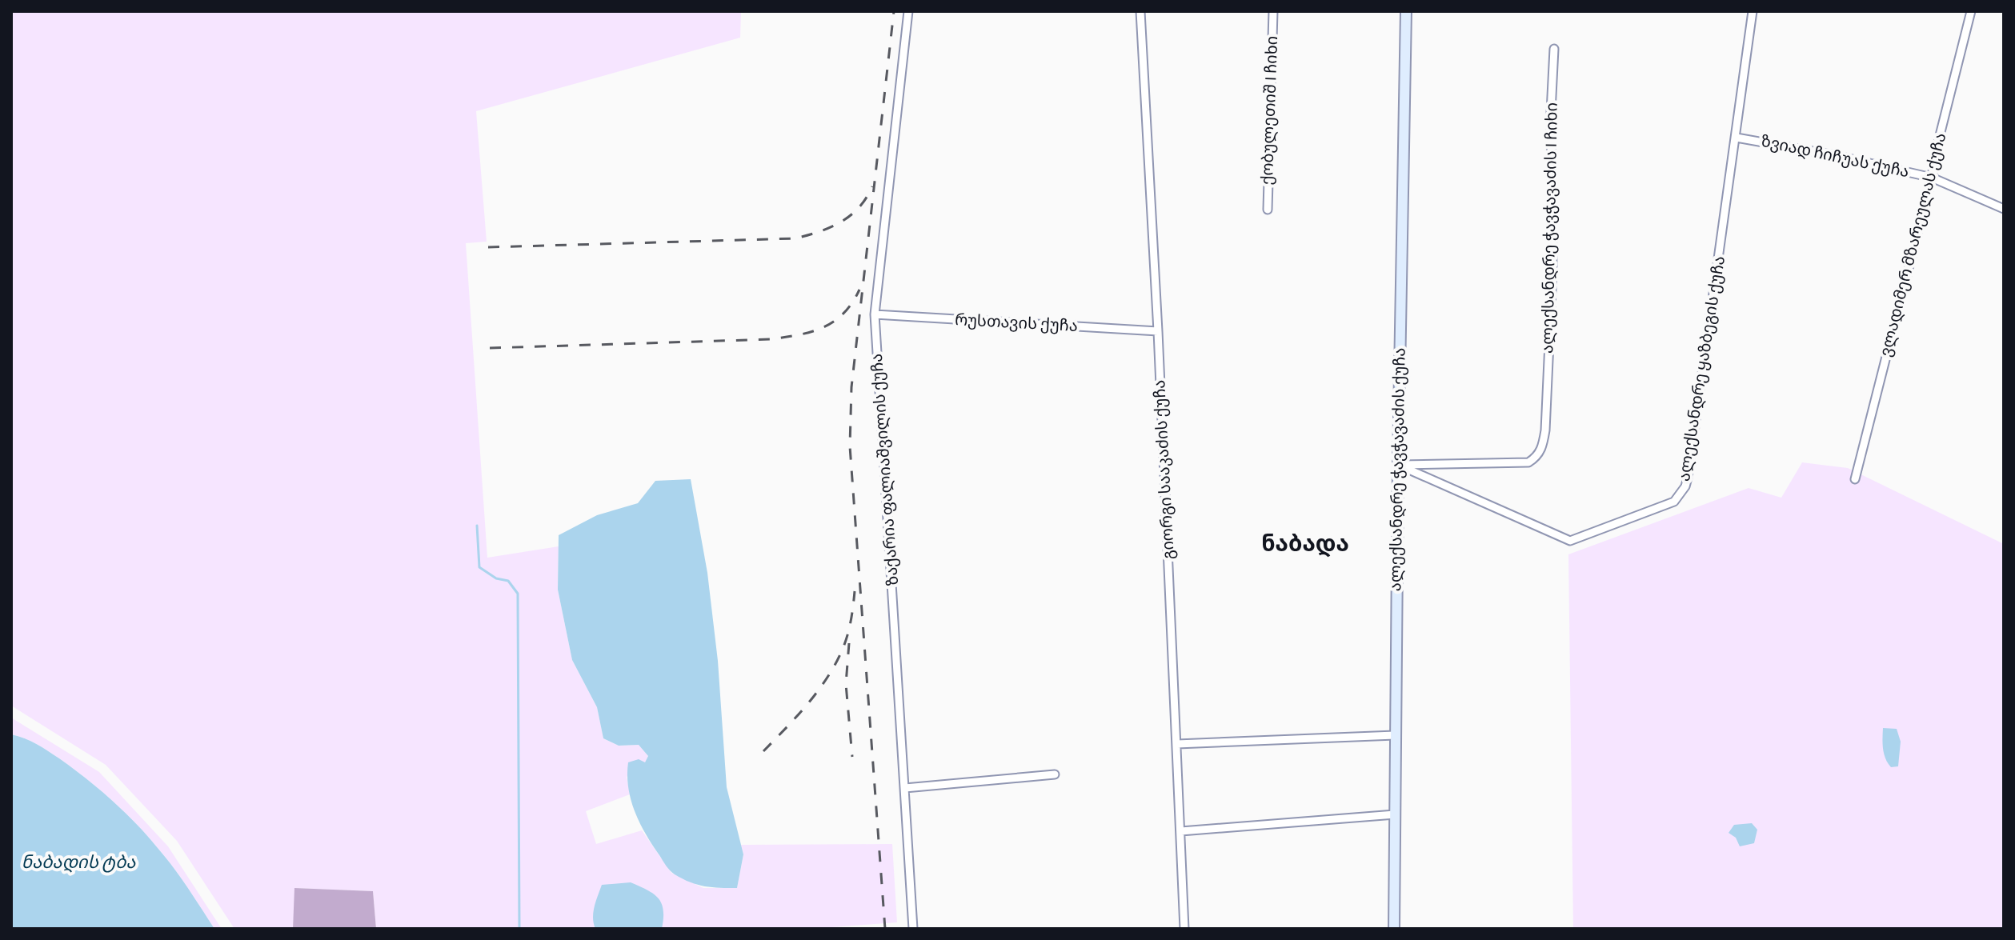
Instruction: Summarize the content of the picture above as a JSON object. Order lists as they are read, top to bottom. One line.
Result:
{"streets":{"street":["ქობულეთიშ I ჩიხი","ზვიად ჩიჩუას ქუჩა","ალექსანდრე ჭავჭავაძის I ჩიხი","ვლადიმერ მზარეულას ქუჩა","რუსთავის ქუჩა","ალექსანდრე ყაზბეგის ქუჩა","ზაქარია ფალიაშვილის ქუჩა","გიორგი სააკაძის ქუჩა","ალექსანდრე ჭავჭავაძის ქუჩა"]},"crossings":[["ზვიად ჩიჩუას ქუჩა","ვლადიმერ მზარეულას ქუჩა"],["ზვიად ჩიჩუას ქუჩა","ალექსანდრე ყაზბეგის ქუჩა"],["ალექსანდრე ჭავჭავაძის I ჩიხი","ალექსანდრე ყაზბეგის ქუჩა"],["ალექსანდრე ჭავჭავაძის I ჩიხი","ალექსანდრე ჭავჭავაძის ქუჩა"],["რუსთავის ქუჩა","ზაქარია ფალიაშვილის ქუჩა"],["რუსთავის ქუჩა","გიორგი სააკაძის ქუჩა"],["ალექსანდრე ყაზბეგის ქუჩა","ალექსანდრე ჭავჭავაძის ქუჩა"]],"districts":["ნაბადა"],"water":["ნაბადის ტბა"]}
